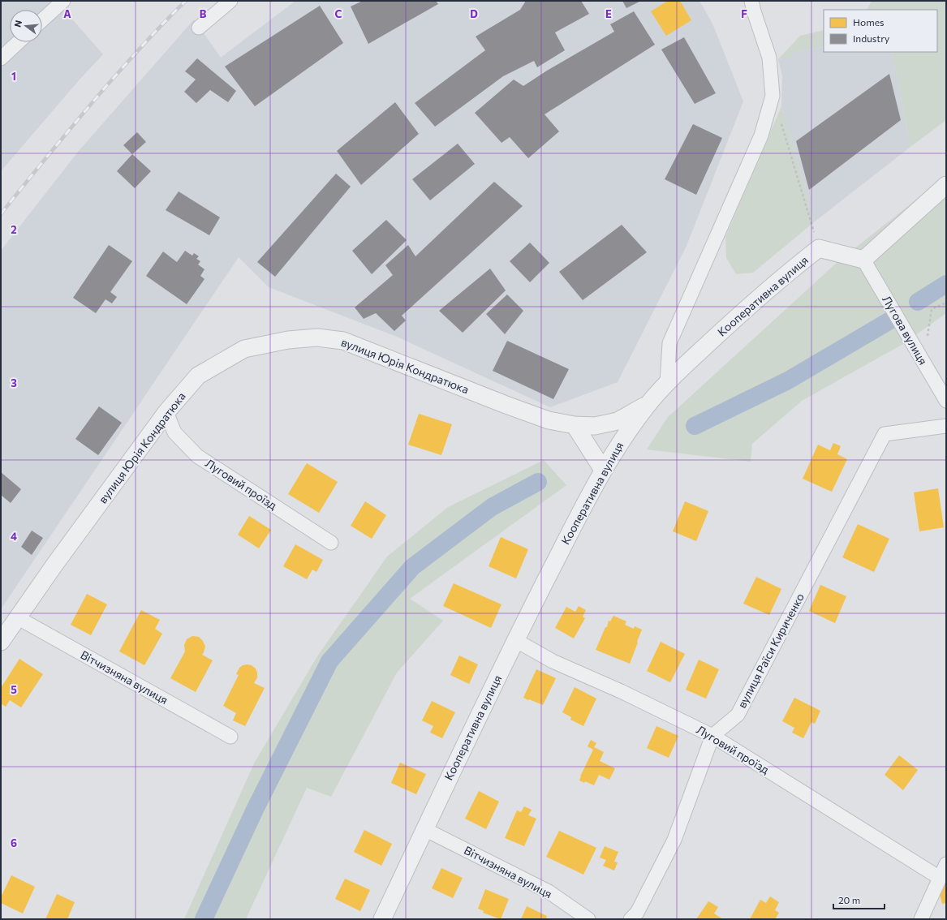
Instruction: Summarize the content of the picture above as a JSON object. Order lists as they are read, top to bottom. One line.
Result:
{"streets":{"street":["Кооперативна вулиця","Лугова вулиця","вулиця Юрія Кондратюка","Луговий проїзд","вулиця Раїси Кириченко","Вітчизняна вулиця"]},"crossings":[["Кооперативна вулиця","Лугова вулиця"],["Кооперативна вулиця","вулиця Юрія Кондратюка"],["Кооперативна вулиця","Луговий проїзд"],["Кооперативна вулиця","Вітчизняна вулиця"],["вулиця Юрія Кондратюка","Луговий проїзд"],["вулиця Юрія Кондратюка","Вітчизняна вулиця"],["Луговий проїзд","вулиця Раїси Кириченко"]],"legend":["Homes","Industry"],"scale_bar":"20 m","north":"left","grid":{"columns":["A","B","C","D","E","F"],"rows":["1","2","3","4","5","6"]}}
